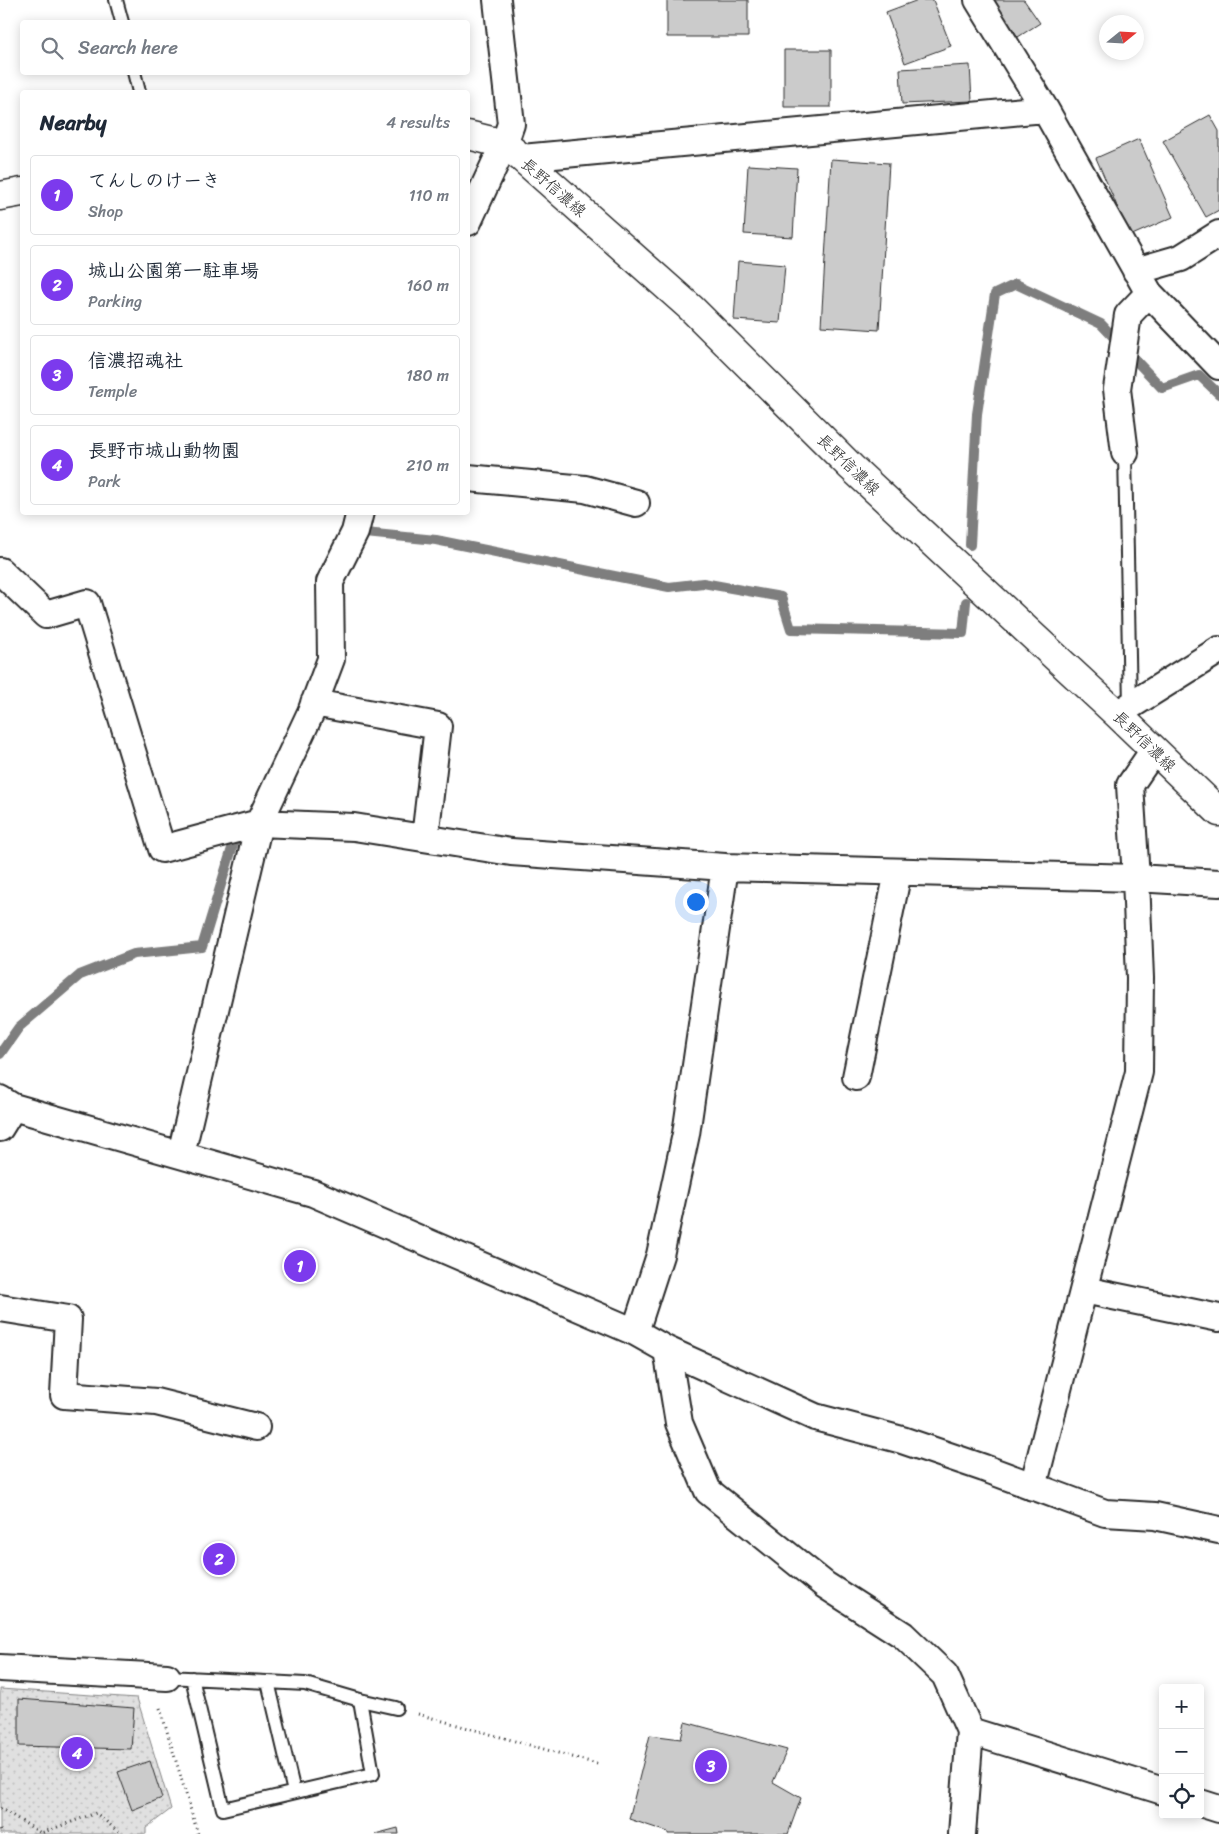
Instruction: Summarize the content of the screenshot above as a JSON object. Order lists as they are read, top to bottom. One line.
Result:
{"streets":{"main road":["長野信濃線"]},"north":"right","page":{"search":"Search here","heading":["Nearby","4 results"],"list":[{"mark":"1","name":"てんしのけーき","note":"Shop","value":"110 m"},{"mark":"2","name":"城山公園第一駐車場","note":"Parking","value":"160 m"},{"mark":"3","name":"信濃招魂社","note":"Temple","value":"180 m"},{"mark":"4","name":"長野市城山動物園","note":"Park","value":"210 m"}],"pins":["1","2","4","3"],"map_buttons":["+","−"]}}
